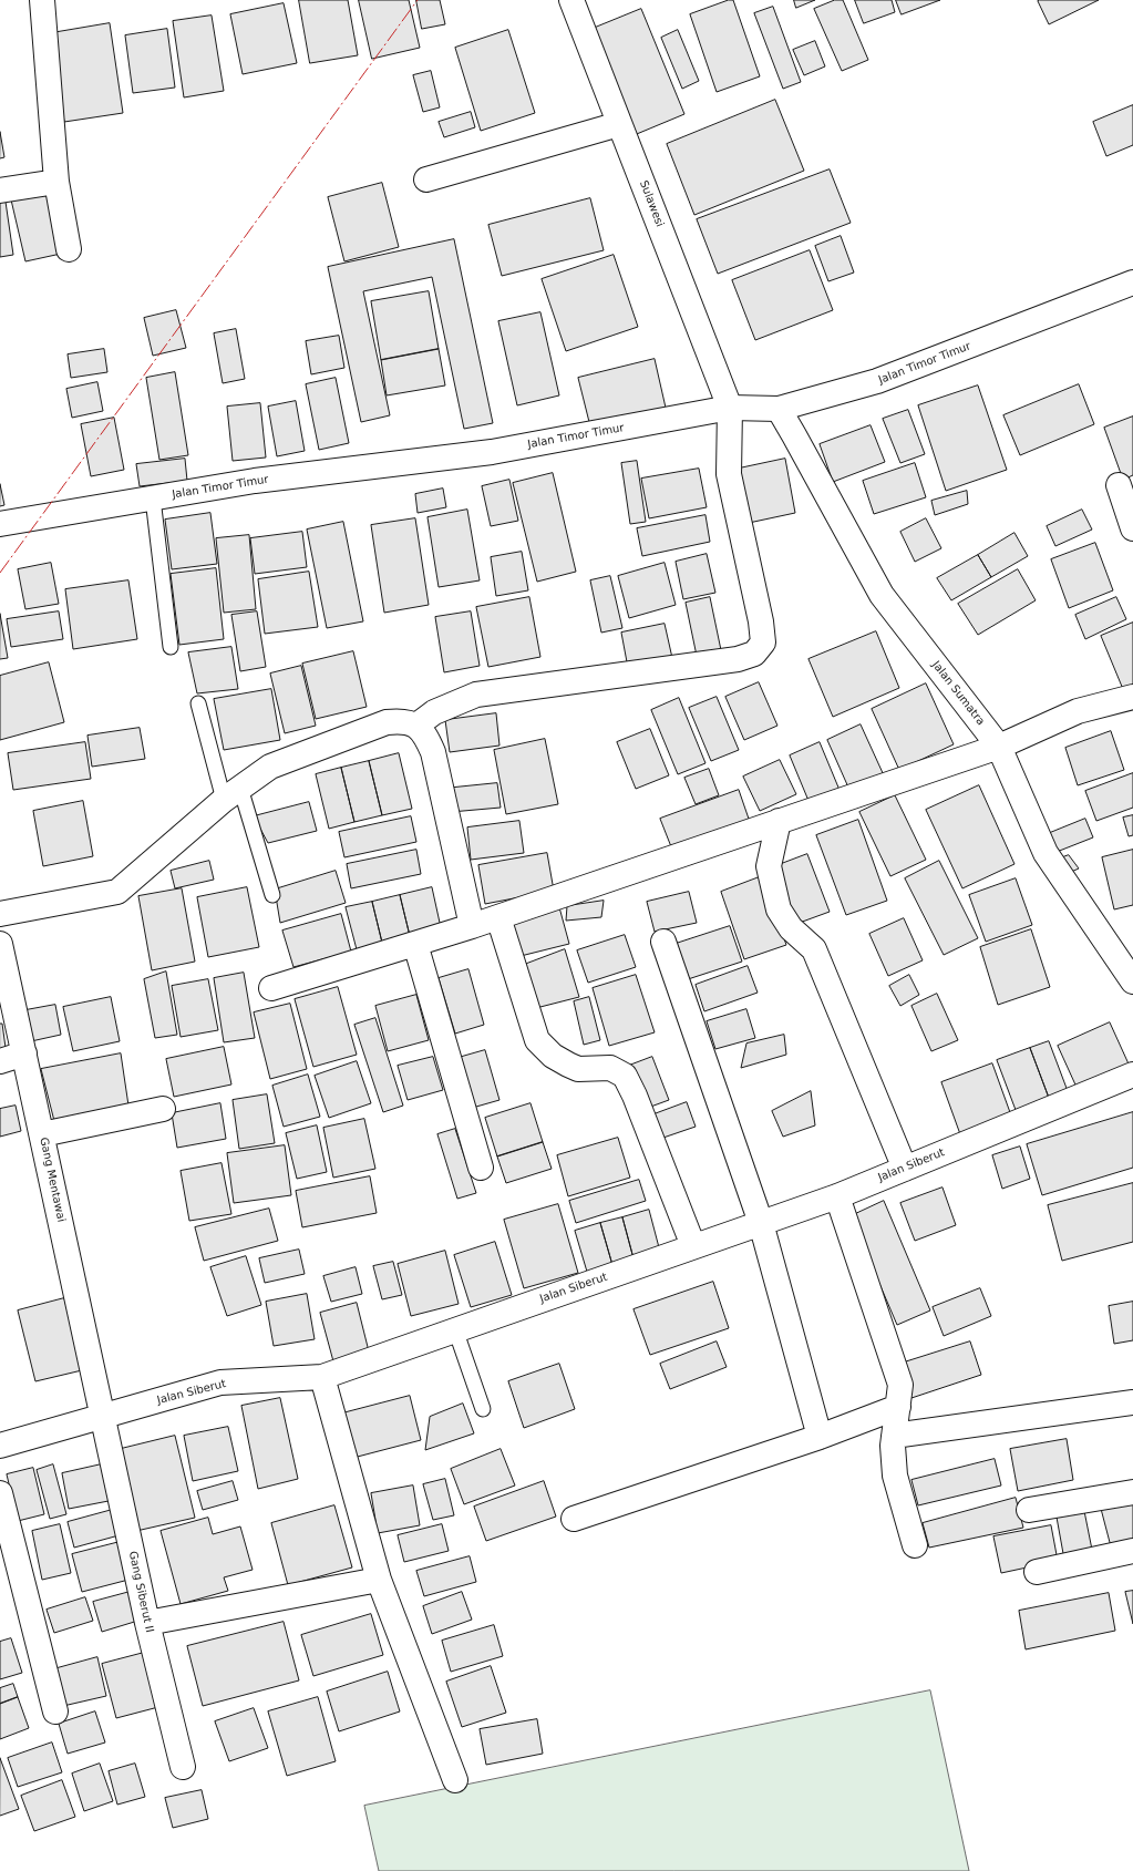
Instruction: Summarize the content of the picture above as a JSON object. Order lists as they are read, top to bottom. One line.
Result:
{"streets":{"street":["Sulawesi","Jalan Timor Timur","Jalan Sumatra","Jalan Siberut","Gang Mentawai","Gang Siberut II"]},"crossings":[["Sulawesi","Jalan Timor Timur"],["Jalan Timor Timur","Jalan Sumatra"],["Jalan Siberut","Gang Mentawai"],["Jalan Siberut","Gang Siberut II"],["Gang Mentawai","Gang Siberut II"]]}
